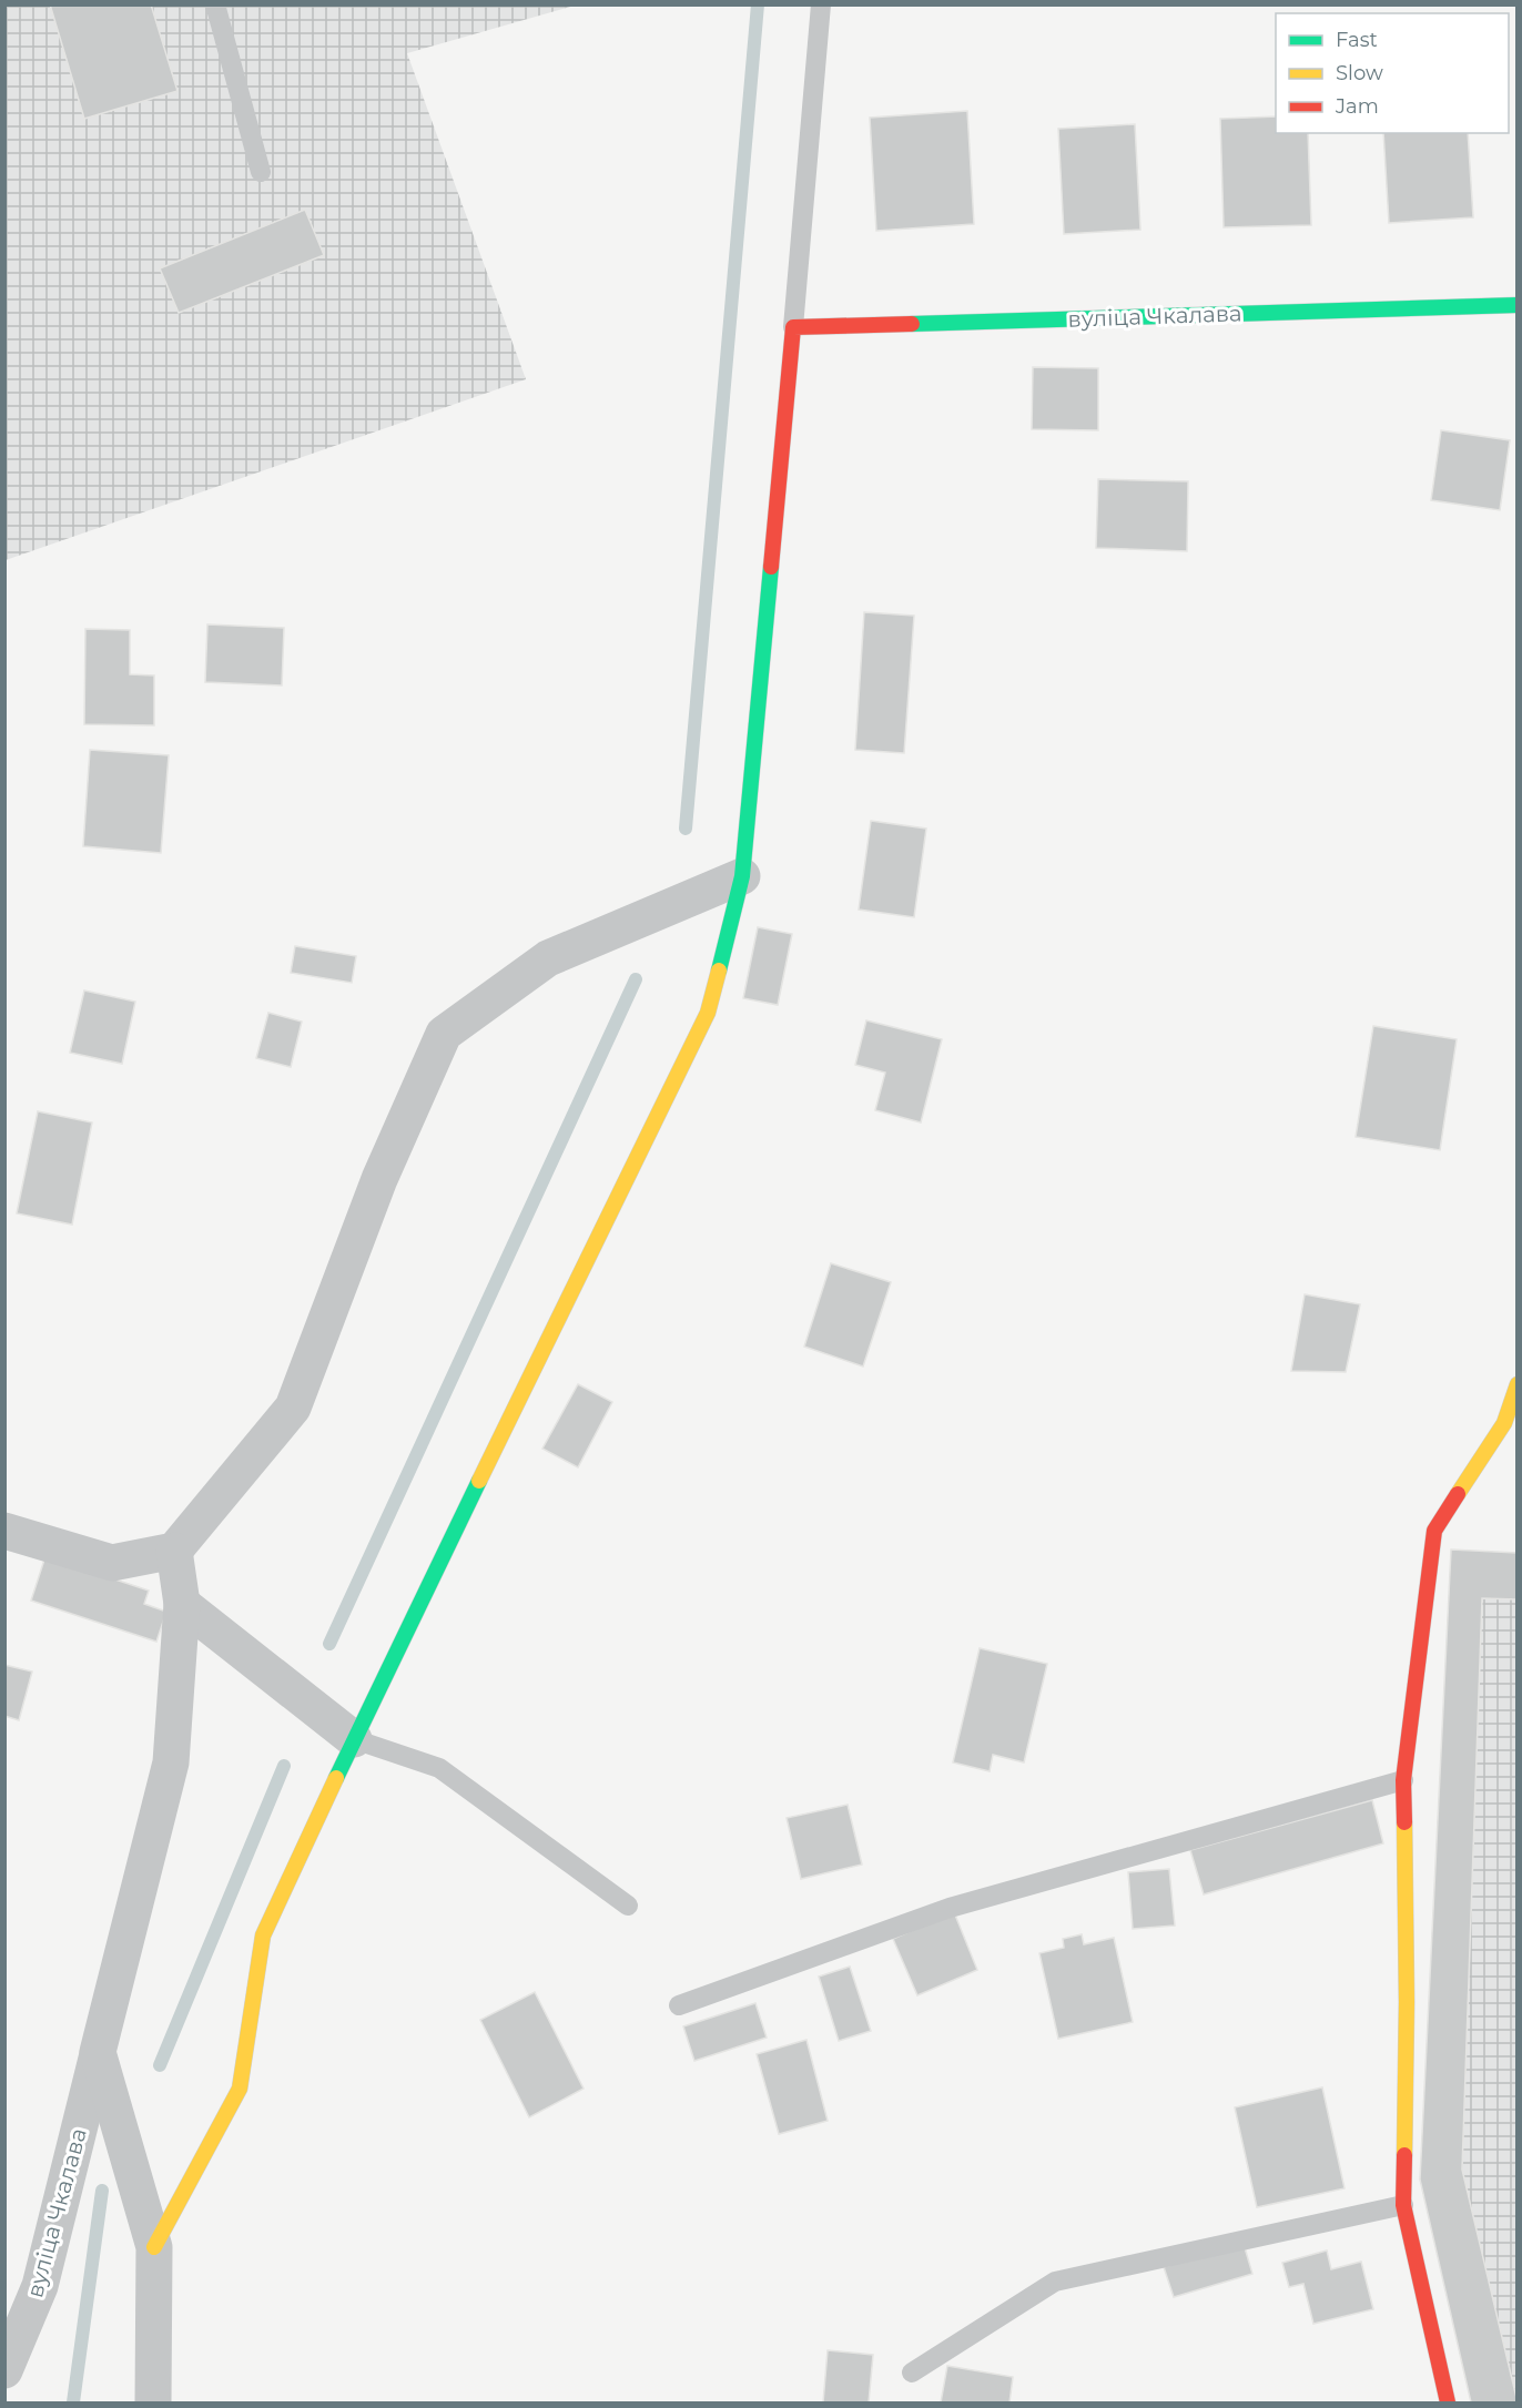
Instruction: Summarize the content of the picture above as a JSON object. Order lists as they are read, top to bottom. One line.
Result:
{"streets":{"street":["вуліца Чкалава"]},"legend":["Fast","Slow","Jam"]}
